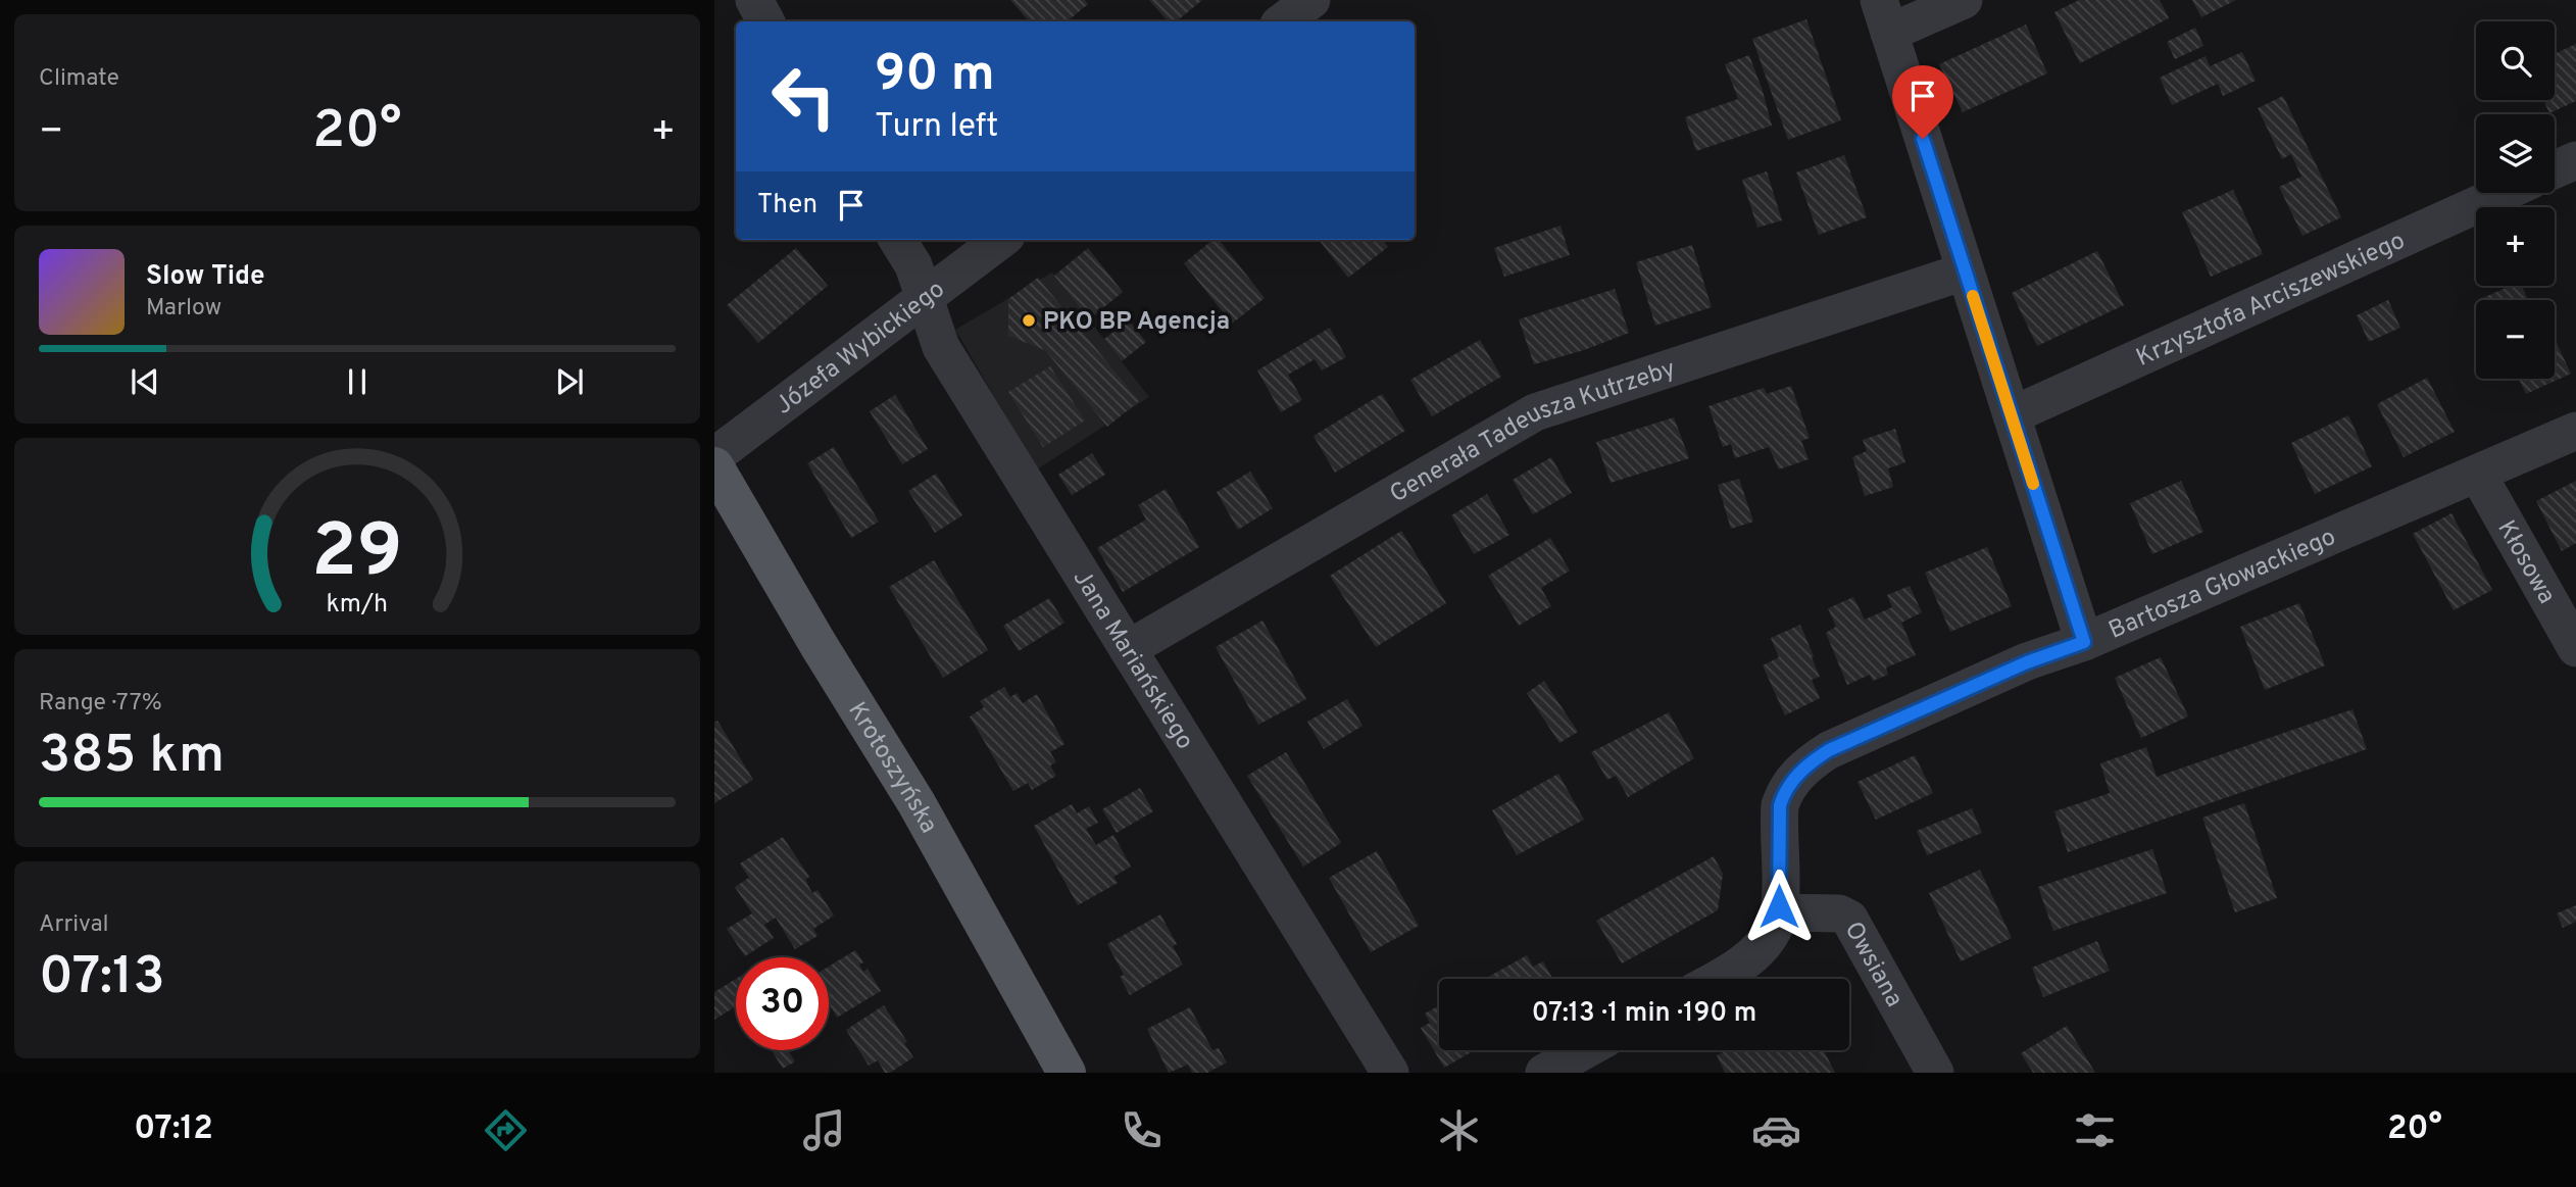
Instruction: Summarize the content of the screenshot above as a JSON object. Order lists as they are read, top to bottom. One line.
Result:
{"streets":{"main road":["Krotoszyńska"],"street":["Krzysztofa Arciszewskiego","Józefa Wybickiego","Generała Tadeusza Kutrzeby","Kłosowa","Bartosza Głowackiego","Jana Mariańskiego","Owsiana"]},"crossings":[["Józefa Wybickiego","Jana Mariańskiego"],["Generała Tadeusza Kutrzeby","Jana Mariańskiego"],["Kłosowa","Bartosza Głowackiego"],["Bartosza Głowackiego","Owsiana"]],"places":["PKO BP Agencja"],"page":{"tile":["Climate",["Range · 77%","385 km"],["Arrival","07:13"]],"map_buttons":["+","−"],"turn":["90 m","Turn left"],"heat":["−","20°","+"],"then":"Then","song":["Slow Tide","Marlow"],"limit":"30","trip":"07:13 · 1 min · 190 m","tabs":["07:12","20°"],"gauge":["29","km/h"]}}
